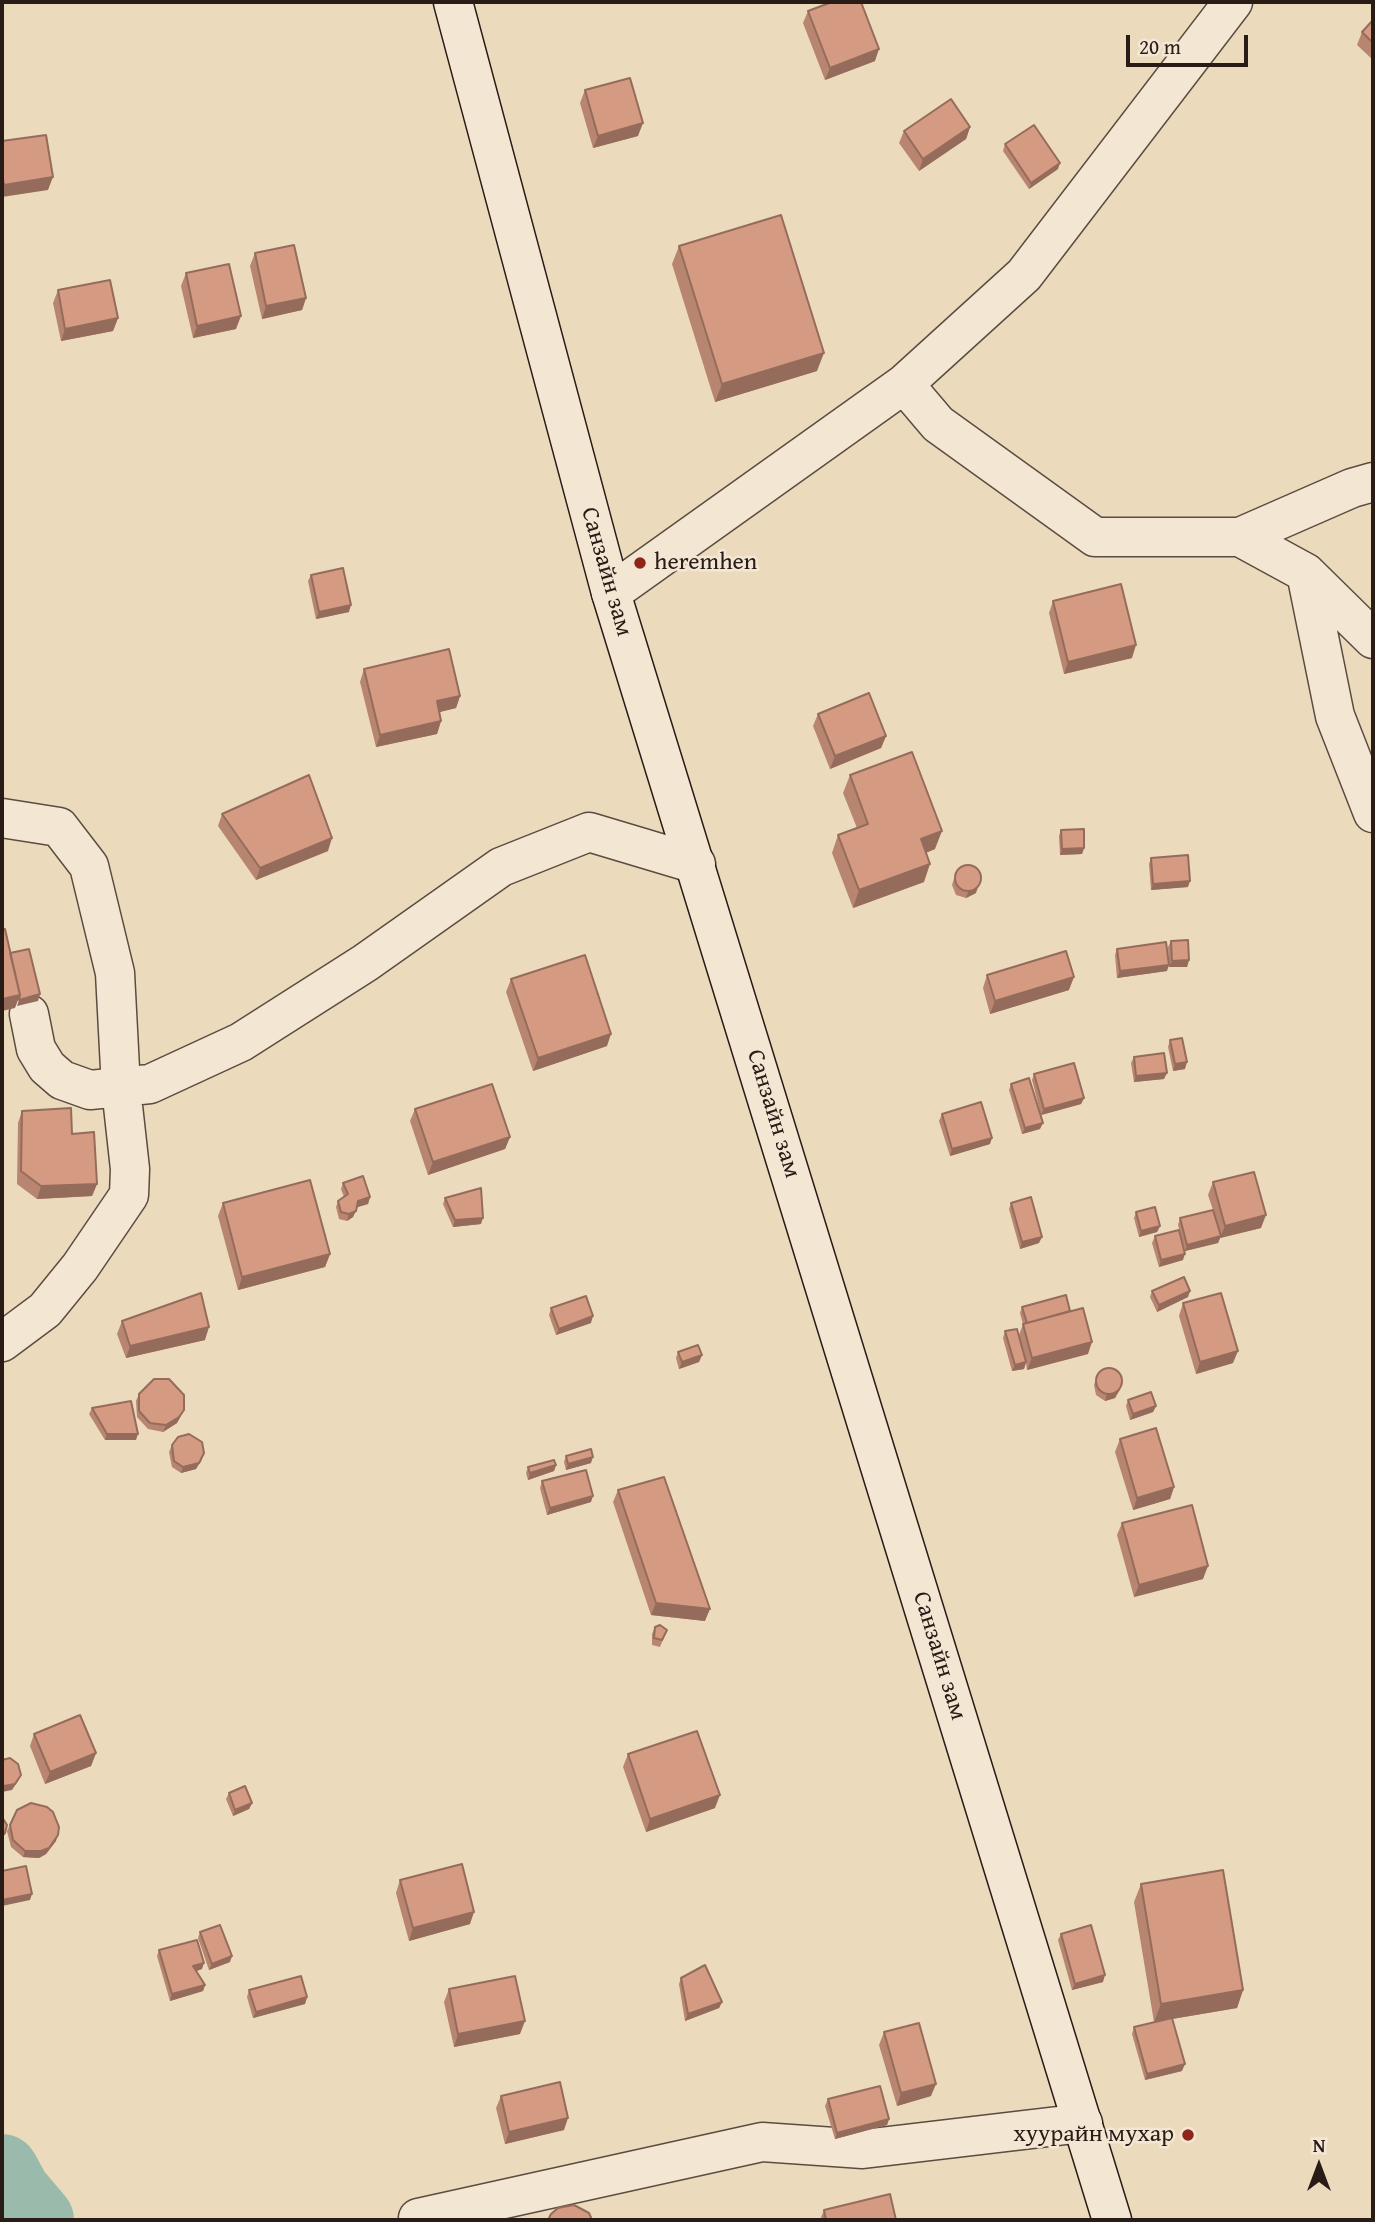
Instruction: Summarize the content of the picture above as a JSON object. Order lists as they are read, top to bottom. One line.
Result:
{"streets":{"street":["Санзайн зам"]},"places":["heremhen","хуурайн мухар"],"scale_bar":"20 m","north":"top"}
